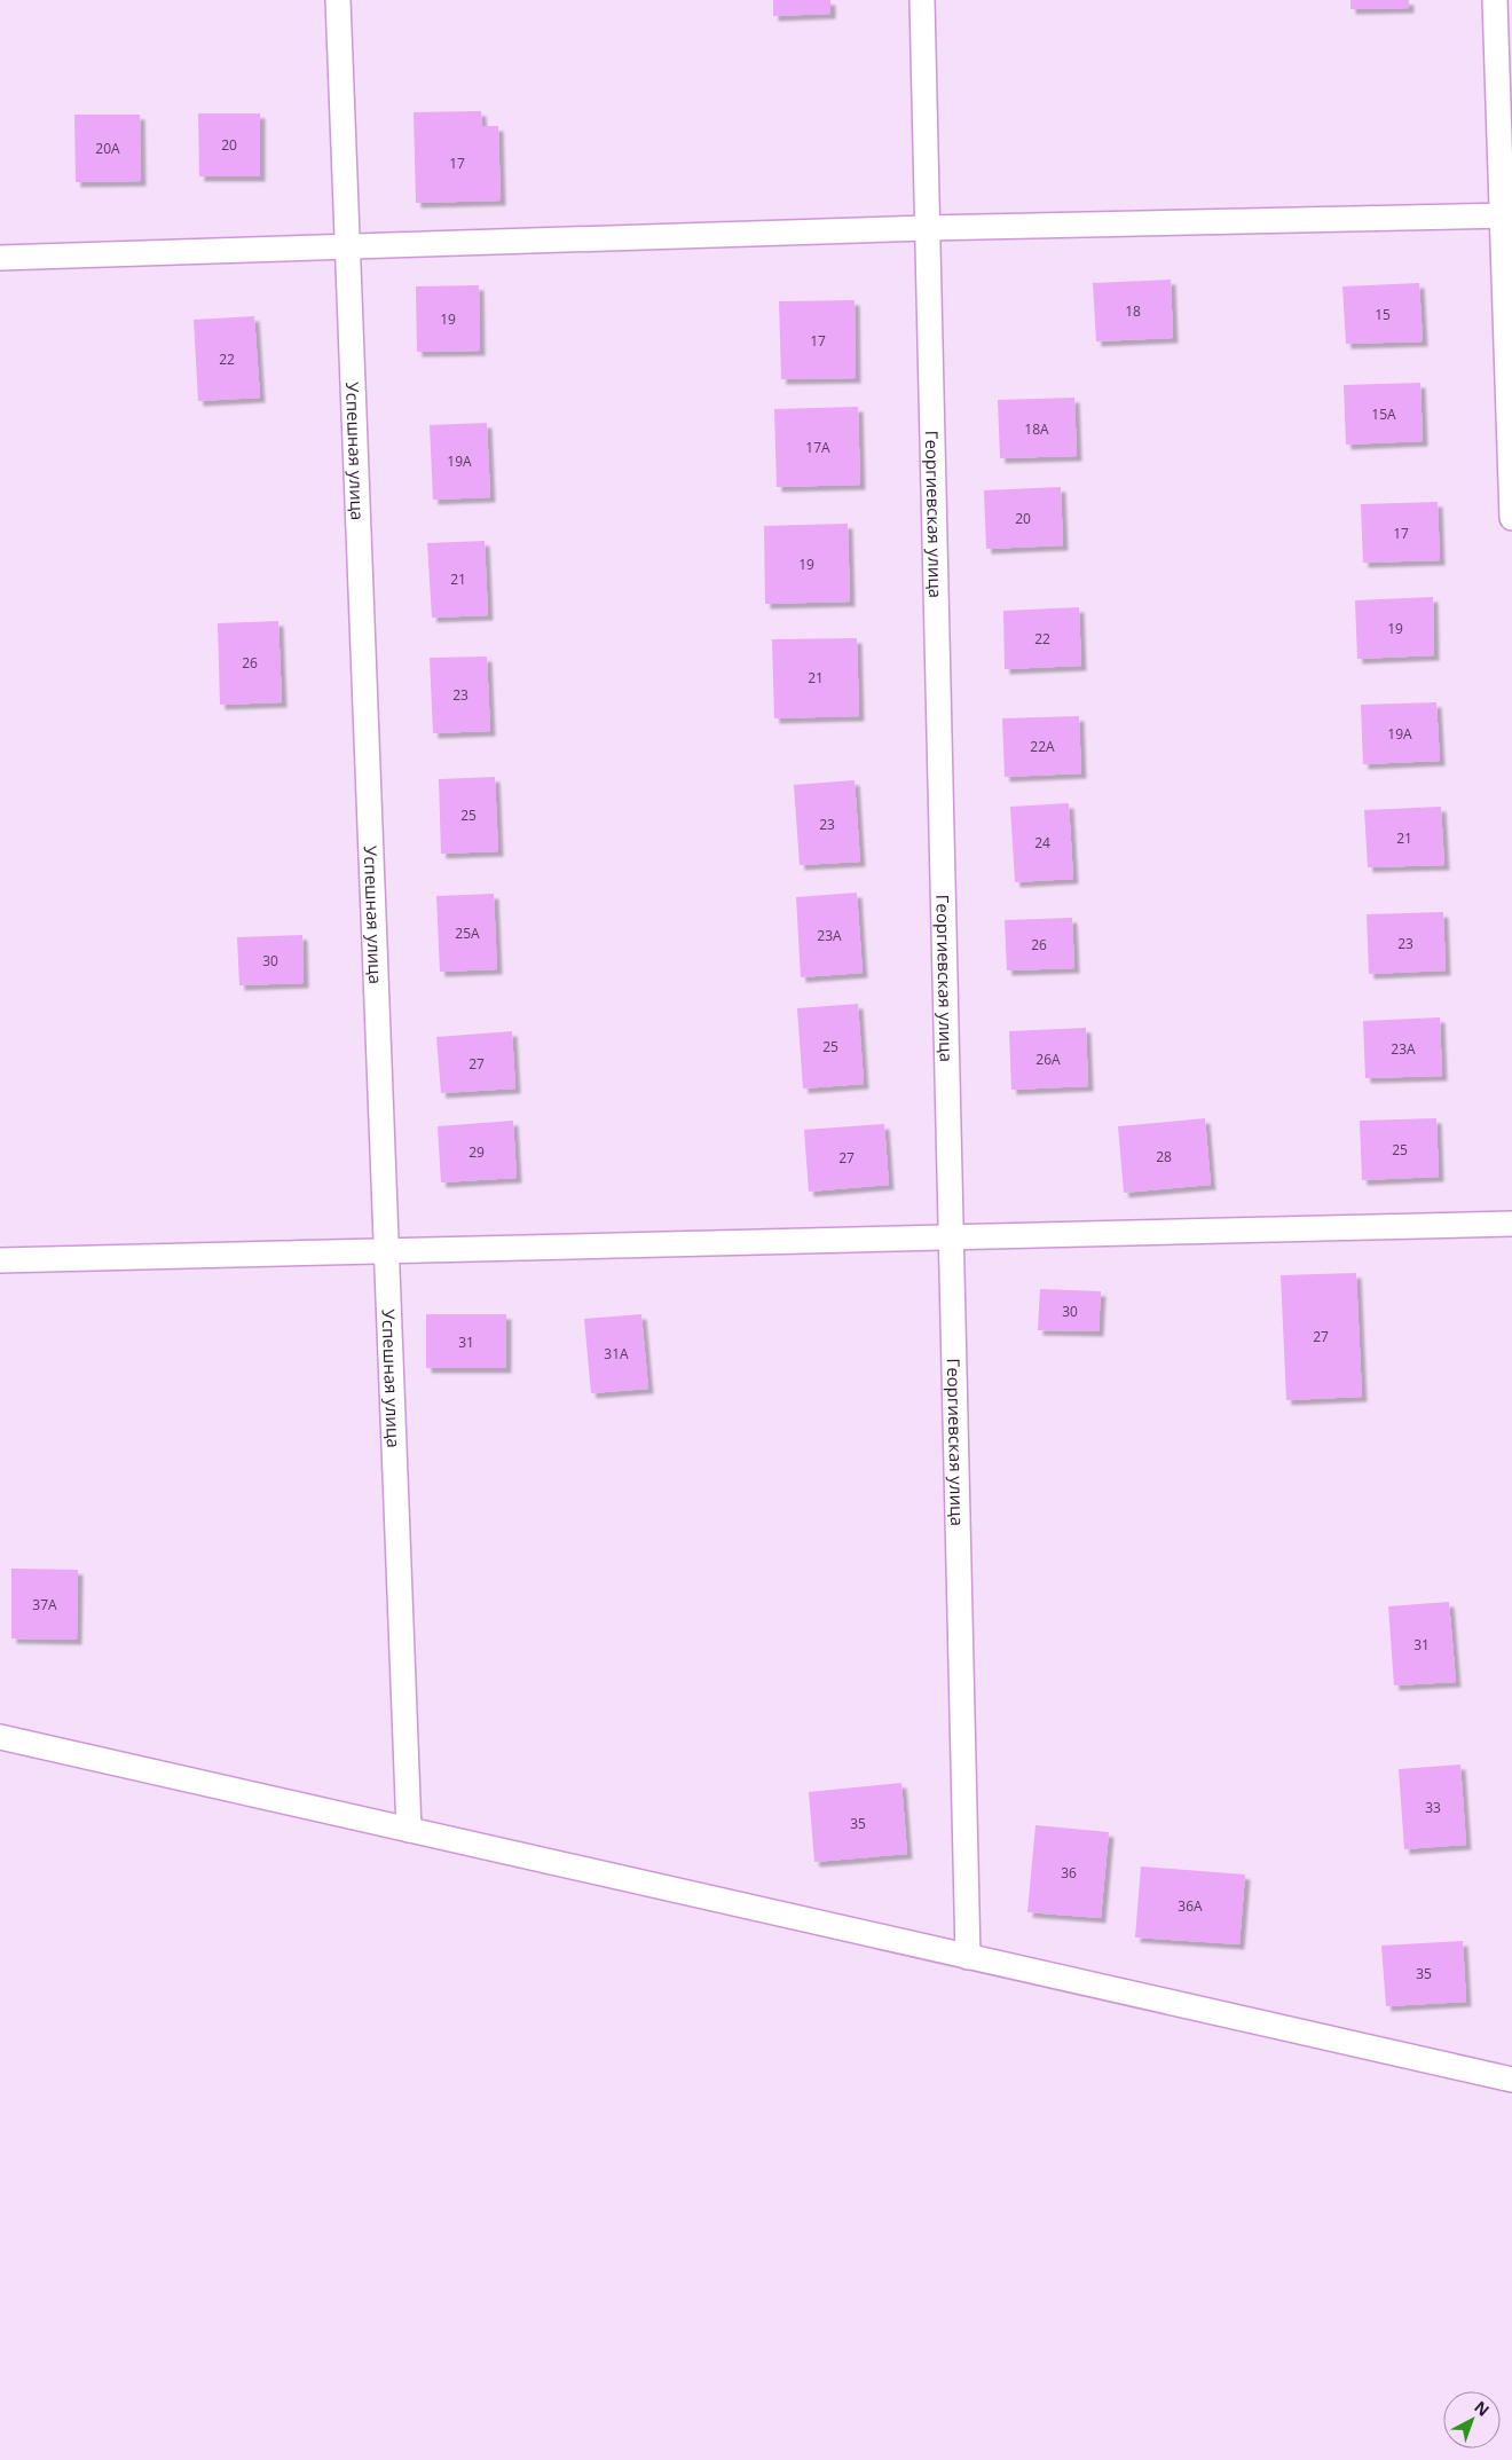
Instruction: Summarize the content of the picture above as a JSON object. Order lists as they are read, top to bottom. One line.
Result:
{"streets":{"lane":["Успешная улица","Георгиевская улица"]},"house_numbers":["20","20А","17","18","15","19","17","22","15А","18А","17А","19А","20","17","19","21","19","22","26","21","23","19А","22А","25","23","21","24","25А","23А","23","26","30","25","23А","26А","27","25","29","28","27","30","27","31","31А","37А","31","33","35","36","36А","35"],"north":"top right"}
